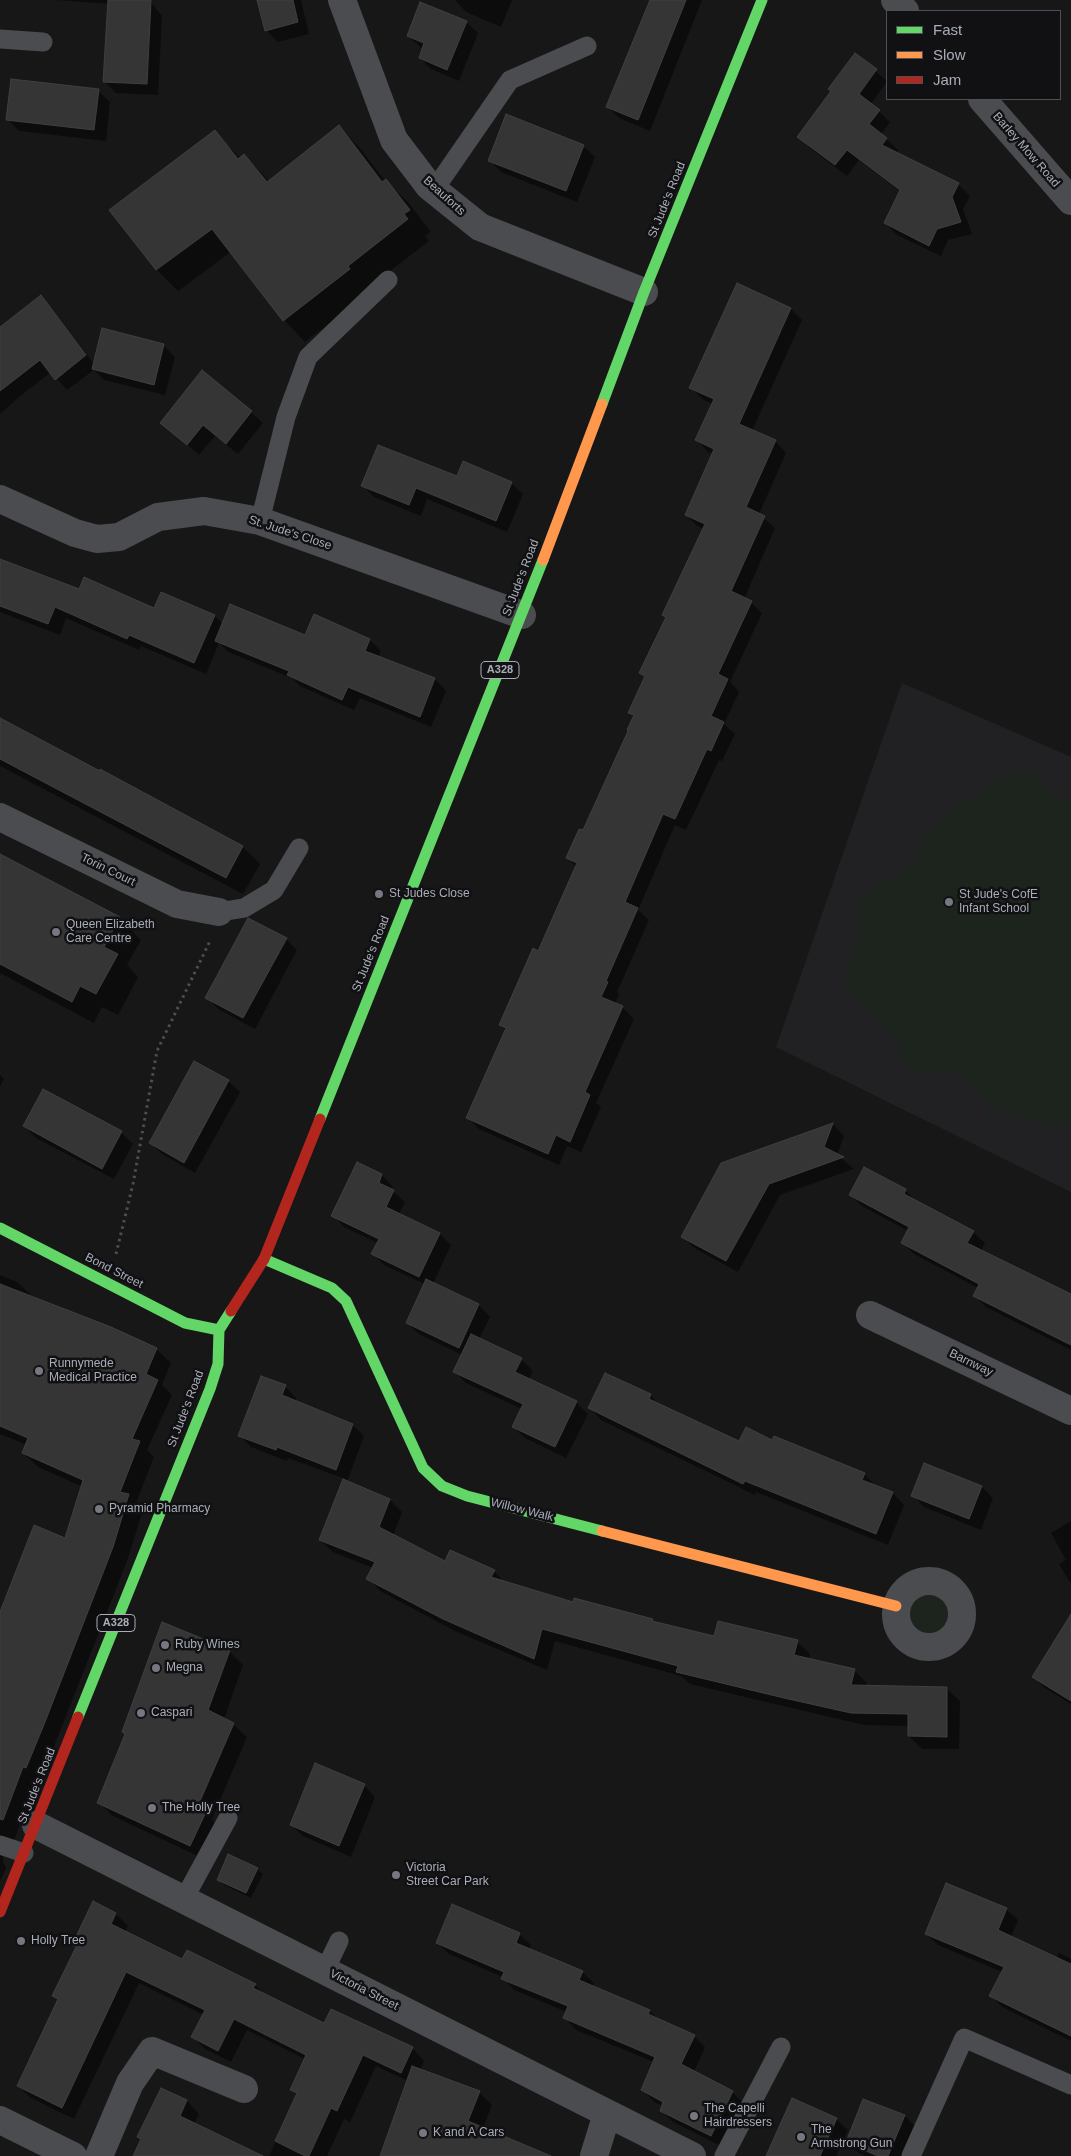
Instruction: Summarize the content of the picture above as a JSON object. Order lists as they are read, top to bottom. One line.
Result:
{"streets":{"main road":["St Jude's Road","A328","Bond Street","Willow Walk"],"street":["Barley Mow Road","Beauforts","St. Jude's Close","Torin Court","Barnway","Victoria Street"]},"crossings":[["Beauforts","St Jude's Road"],["St Jude's Road","St. Jude's Close"],["St Jude's Road","Bond Street"],["St Jude's Road","Willow Walk"],["St Jude's Road","Victoria Street"]],"places":["St Judes Close","St Jude's CofE Infant School","Queen Elizabeth Care Centre","Runnymede Medical Practice","Pyramid Pharmacy","Ruby Wines","Megna","Caspari","The Holly Tree","Victoria Street Car Park","Holly Tree","The Capelli Hairdressers","K and A Cars","The Armstrong Gun"],"legend":["Fast","Slow","Jam"]}
